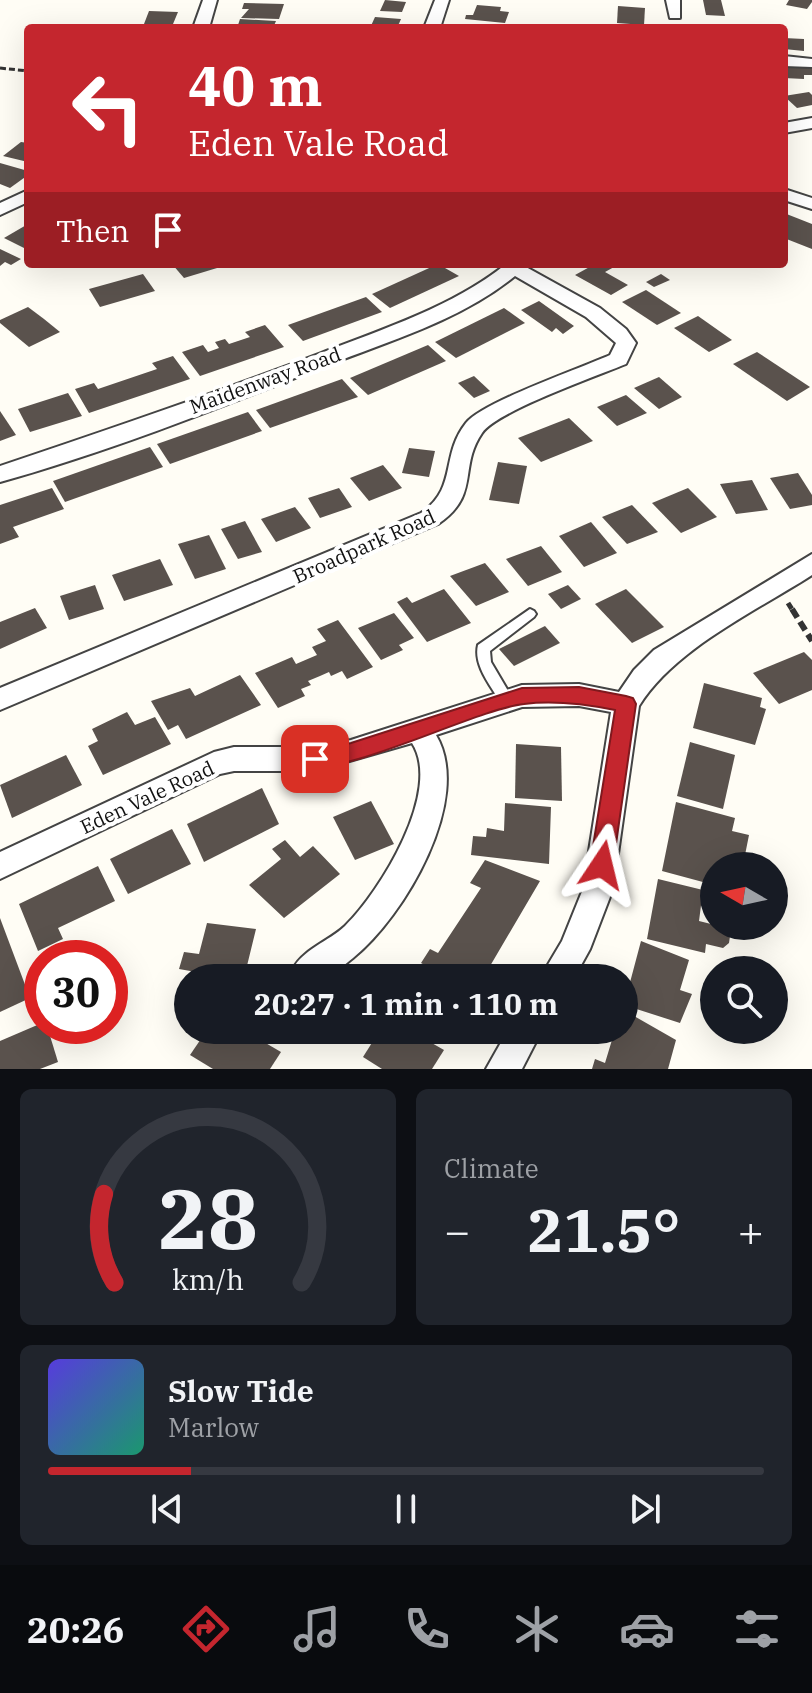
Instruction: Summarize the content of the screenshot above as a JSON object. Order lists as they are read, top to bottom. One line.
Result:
{"streets":{"street":["Maidenway Road","Broadpark Road","Eden Vale Road"]},"north":"left","page":{"turn":["40 m","Eden Vale Road"],"then":"Then","limit":"30","trip":"20:27 · 1 min · 110 m","tile":"Climate","heat":["−","21.5°","+"],"song":["Slow Tide","Marlow"],"tabs":"20:26","gauge":["28","km/h"]}}
